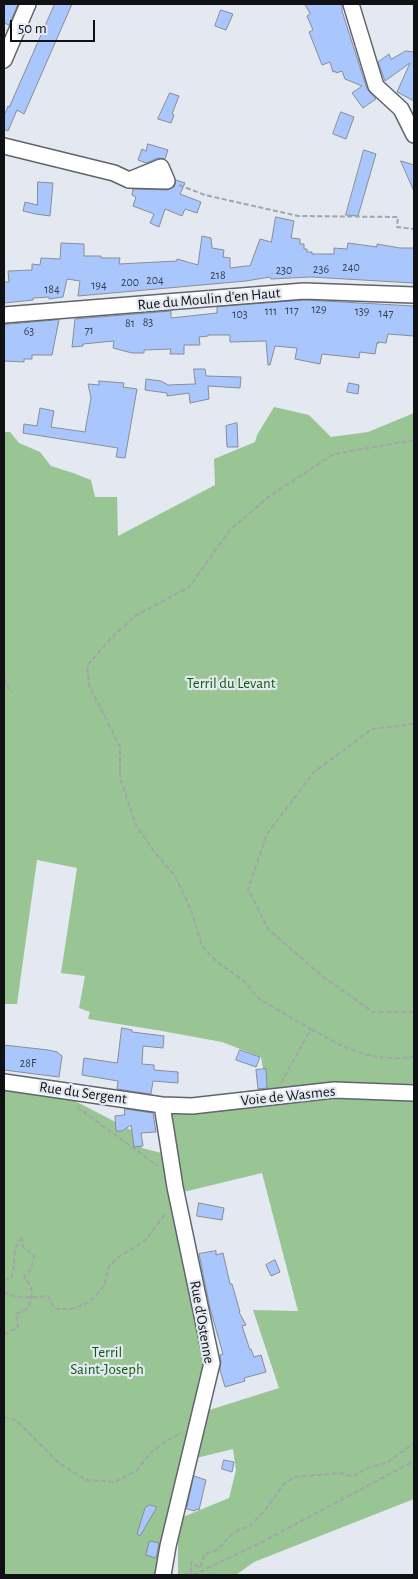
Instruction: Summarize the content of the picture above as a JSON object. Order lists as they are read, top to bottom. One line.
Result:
{"streets":{"street":["Rue du Moulin d'en Haut","Rue du Sergent","Voie de Wasmes","Rue d'Ostenne"]},"crossings":[["Rue du Sergent","Voie de Wasmes"],["Rue du Sergent","Rue d'Ostenne"],["Voie de Wasmes","Rue d'Ostenne"]],"parks":["Terril du Levant","Terril Saint-Joseph"],"house_numbers":["240","236","230","218","204","200","194","184","129","117","111","139","147","103","83","81","71","63","28F"],"scale_bar":"50 m"}
